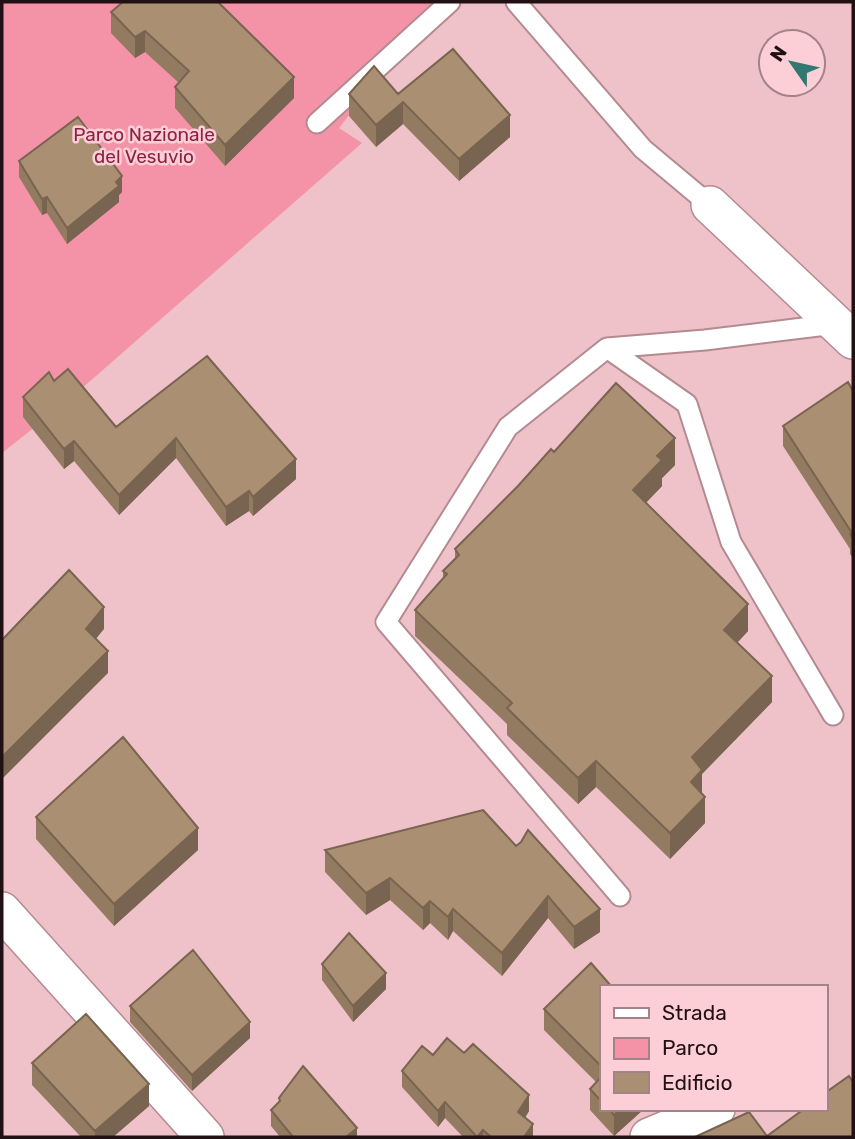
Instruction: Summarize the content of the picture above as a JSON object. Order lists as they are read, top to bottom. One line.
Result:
{"parks":["Parco Nazionale del Vesuvio"],"legend":["Strada","Parco","Edificio"],"north":"top left"}
